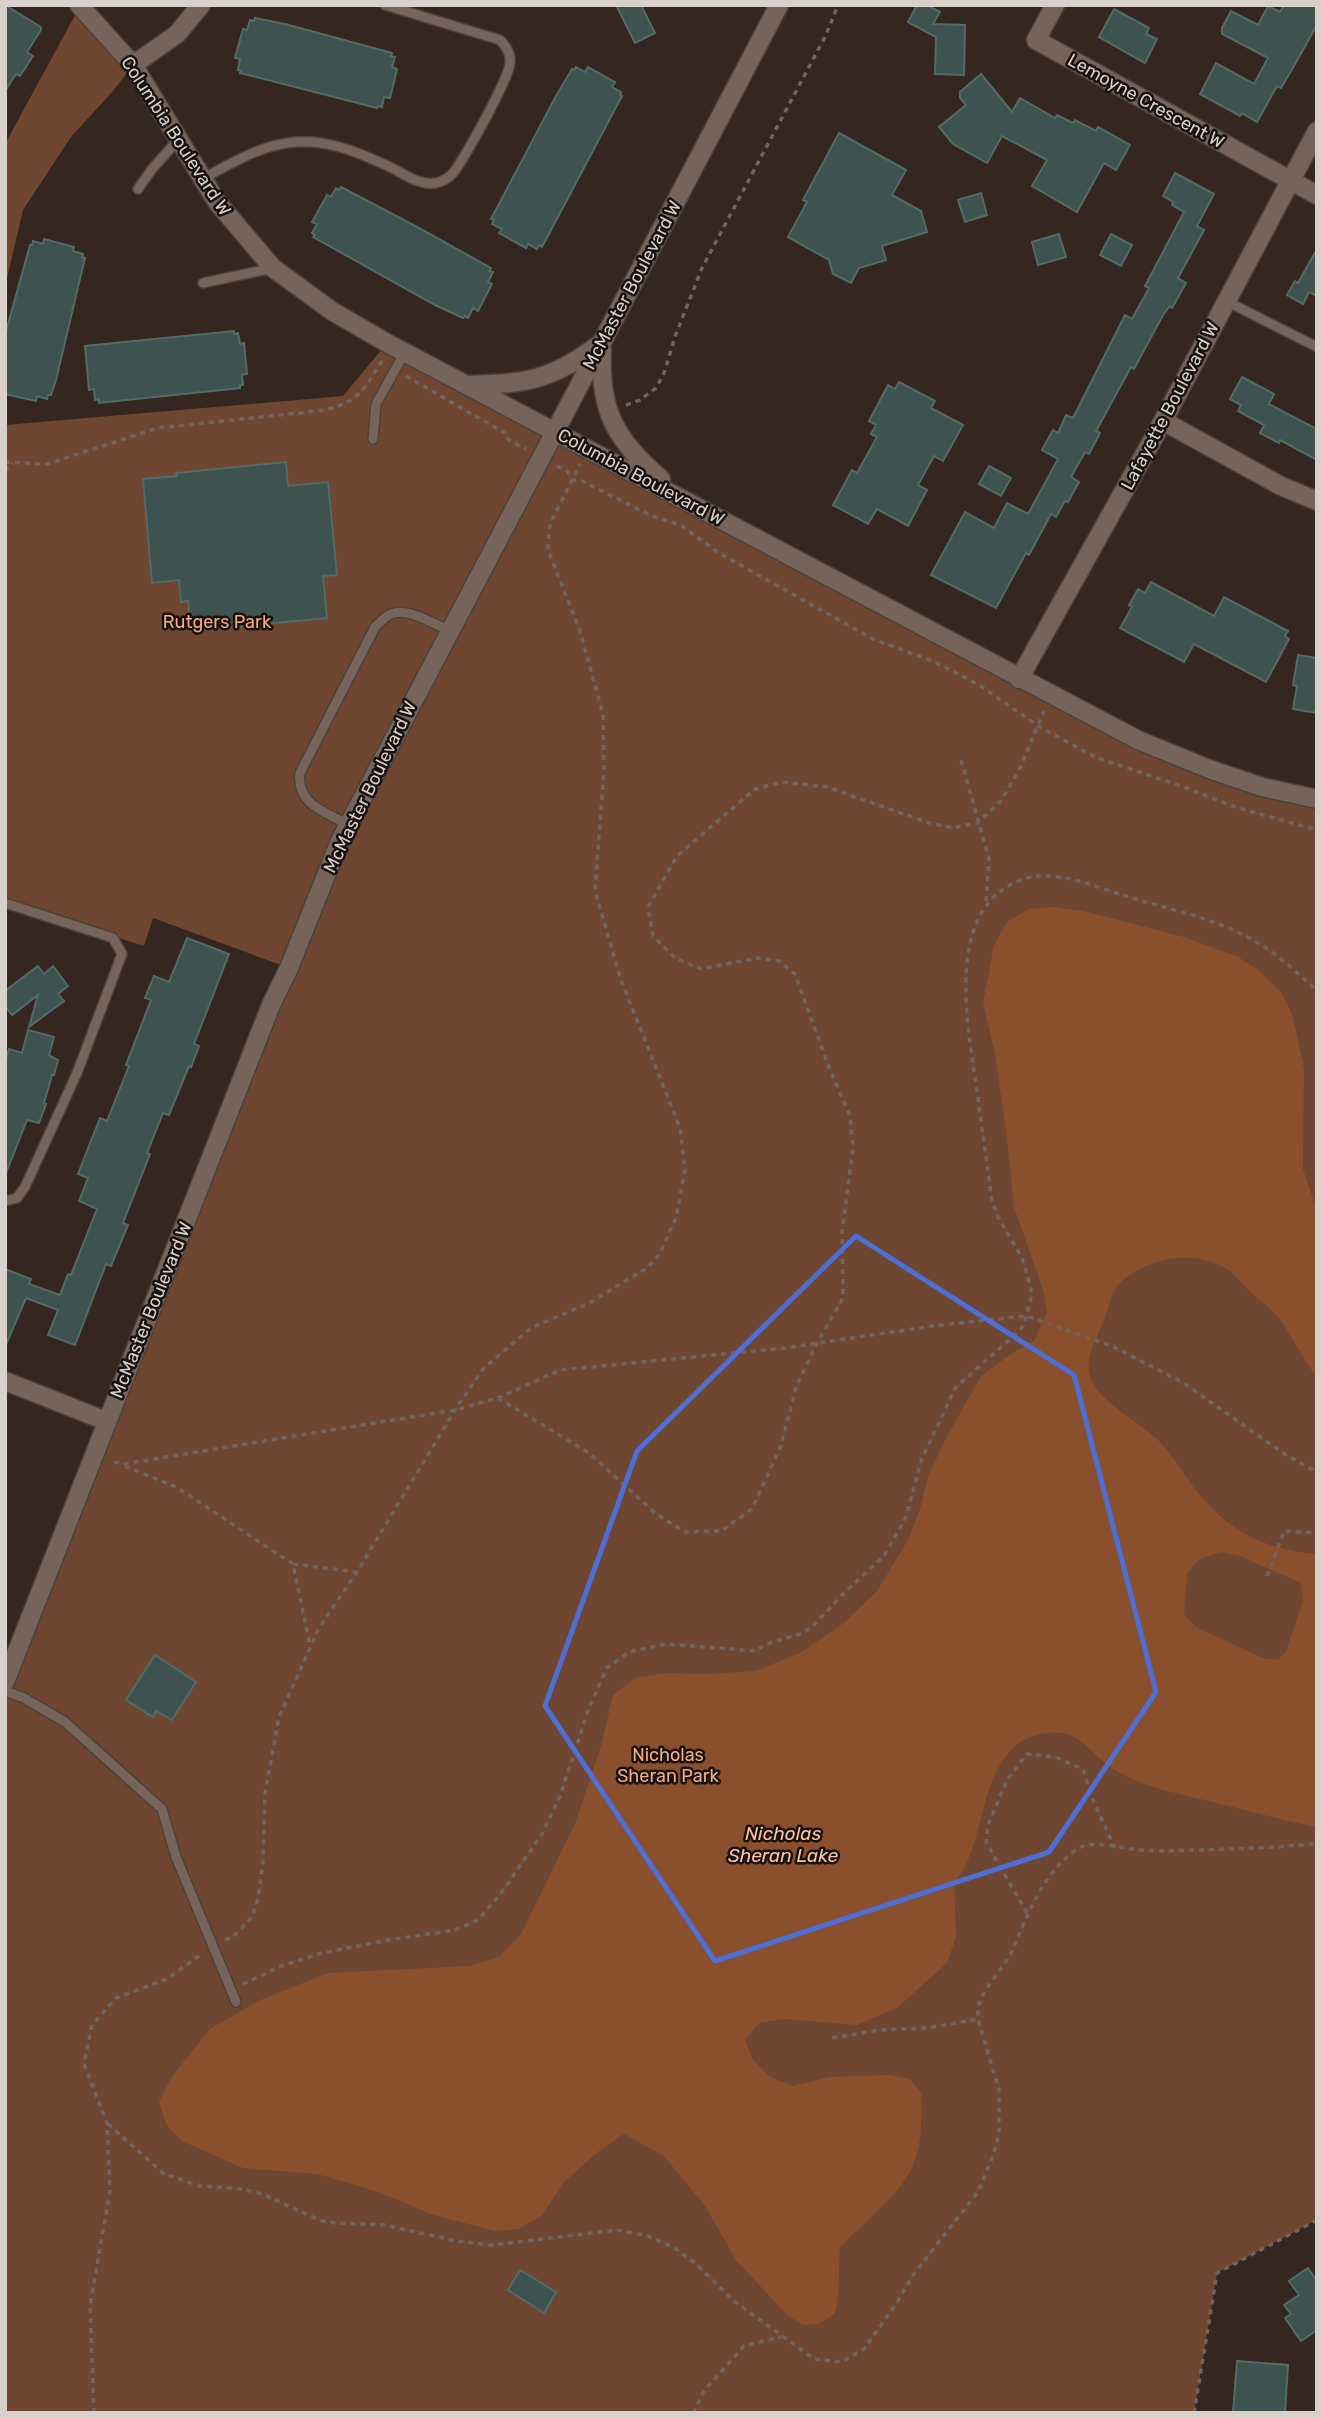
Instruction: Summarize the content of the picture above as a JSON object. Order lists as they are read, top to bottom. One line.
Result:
{"streets":{"street":["Lemoyne Crescent W","Columbia Boulevard W","McMaster Boulevard W","Lafayette Boulevard W"]},"crossings":[["Lemoyne Crescent W","Lafayette Boulevard W"],["Columbia Boulevard W","McMaster Boulevard W"],["Columbia Boulevard W","Lafayette Boulevard W"]],"water":["Nicholas Sheran Lake"],"parks":["Rutgers Park","Nicholas Sheran Park"]}
